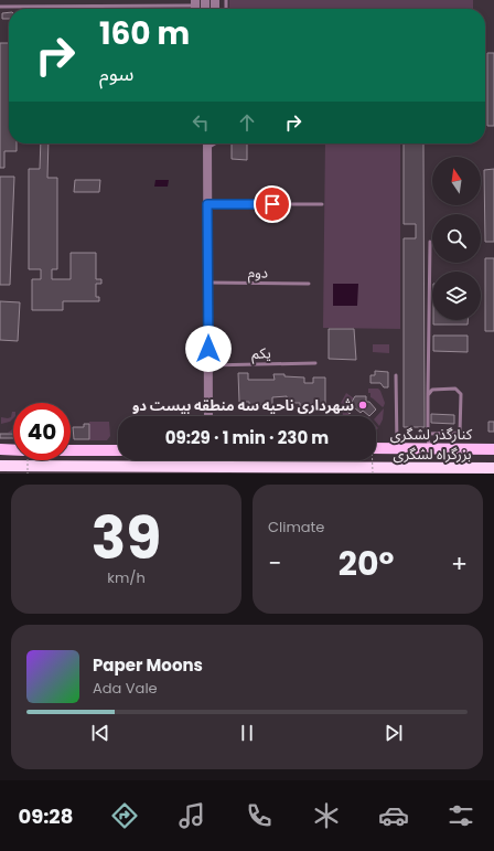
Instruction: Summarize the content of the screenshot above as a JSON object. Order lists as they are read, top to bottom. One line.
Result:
{"streets":{"highway":["بزرگراه لشگری"],"main road":["کنارگذر لشگری"],"lane":["دوم","یکم"]},"places":["شهرداری ناحیه سه منطقه بیست دو"],"north":"top","page":{"turn":["160 m","سوم"],"limit":"40","trip":"09:29 · 1 min · 230 m","tile":[["39","km/h"],"Climate"],"heat":["−","20°","+"],"song":["Paper Moons","Ada Vale"],"tabs":"09:28"}}
